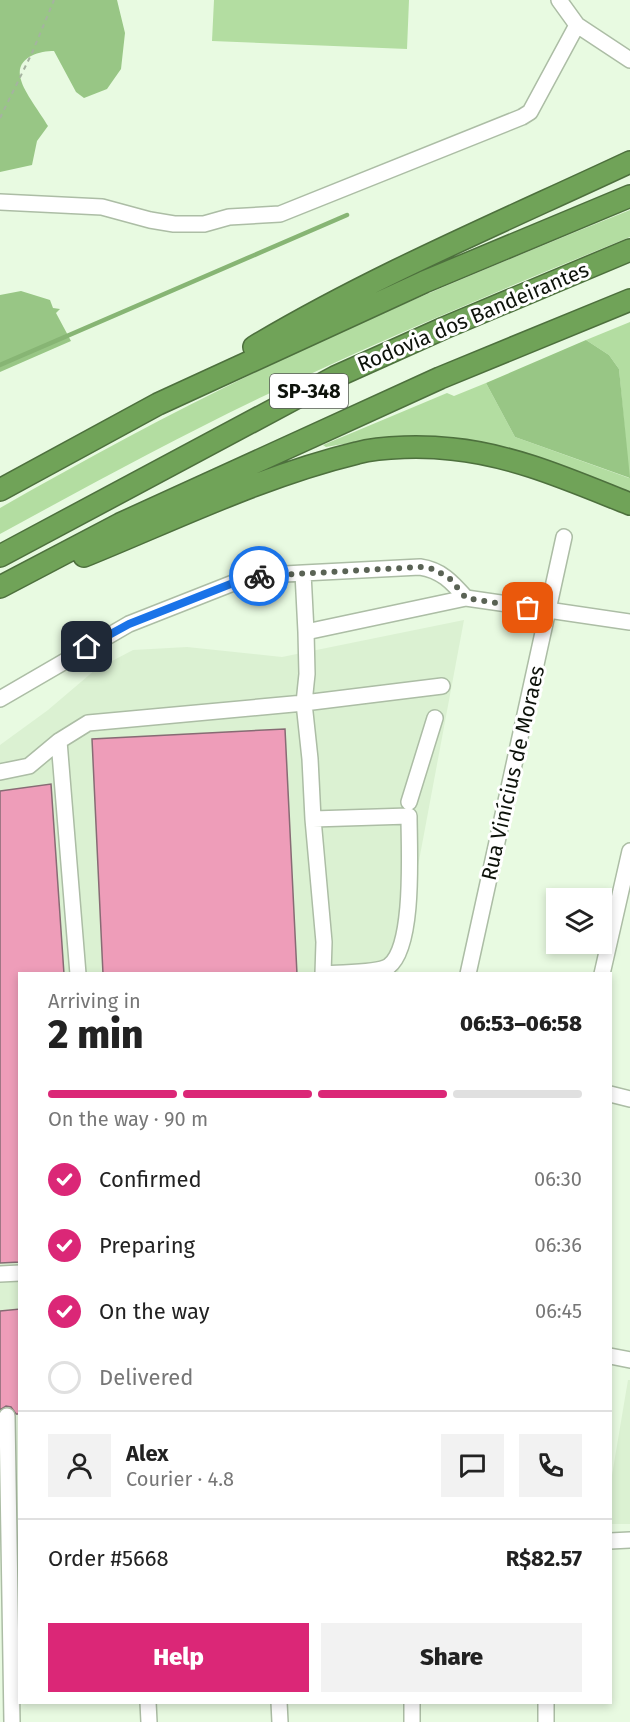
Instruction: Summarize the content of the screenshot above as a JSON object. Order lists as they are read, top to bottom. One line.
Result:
{"streets":{"highway":["Rodovia dos Bandeirantes","SP-348"],"street":["Rua Vinícius de Moraes"]},"page":{"heading":["2 min","Arriving in","06:53–06:58"],"panel":["Alex","Courier · 4.8","Order #5668","R$82.57"],"bar":"On the way · 90 m","list":[["Confirmed","06:30"],["Preparing","06:36"],["On the way","06:45"],"Delivered"],"buttons":["Help","Share"]}}
